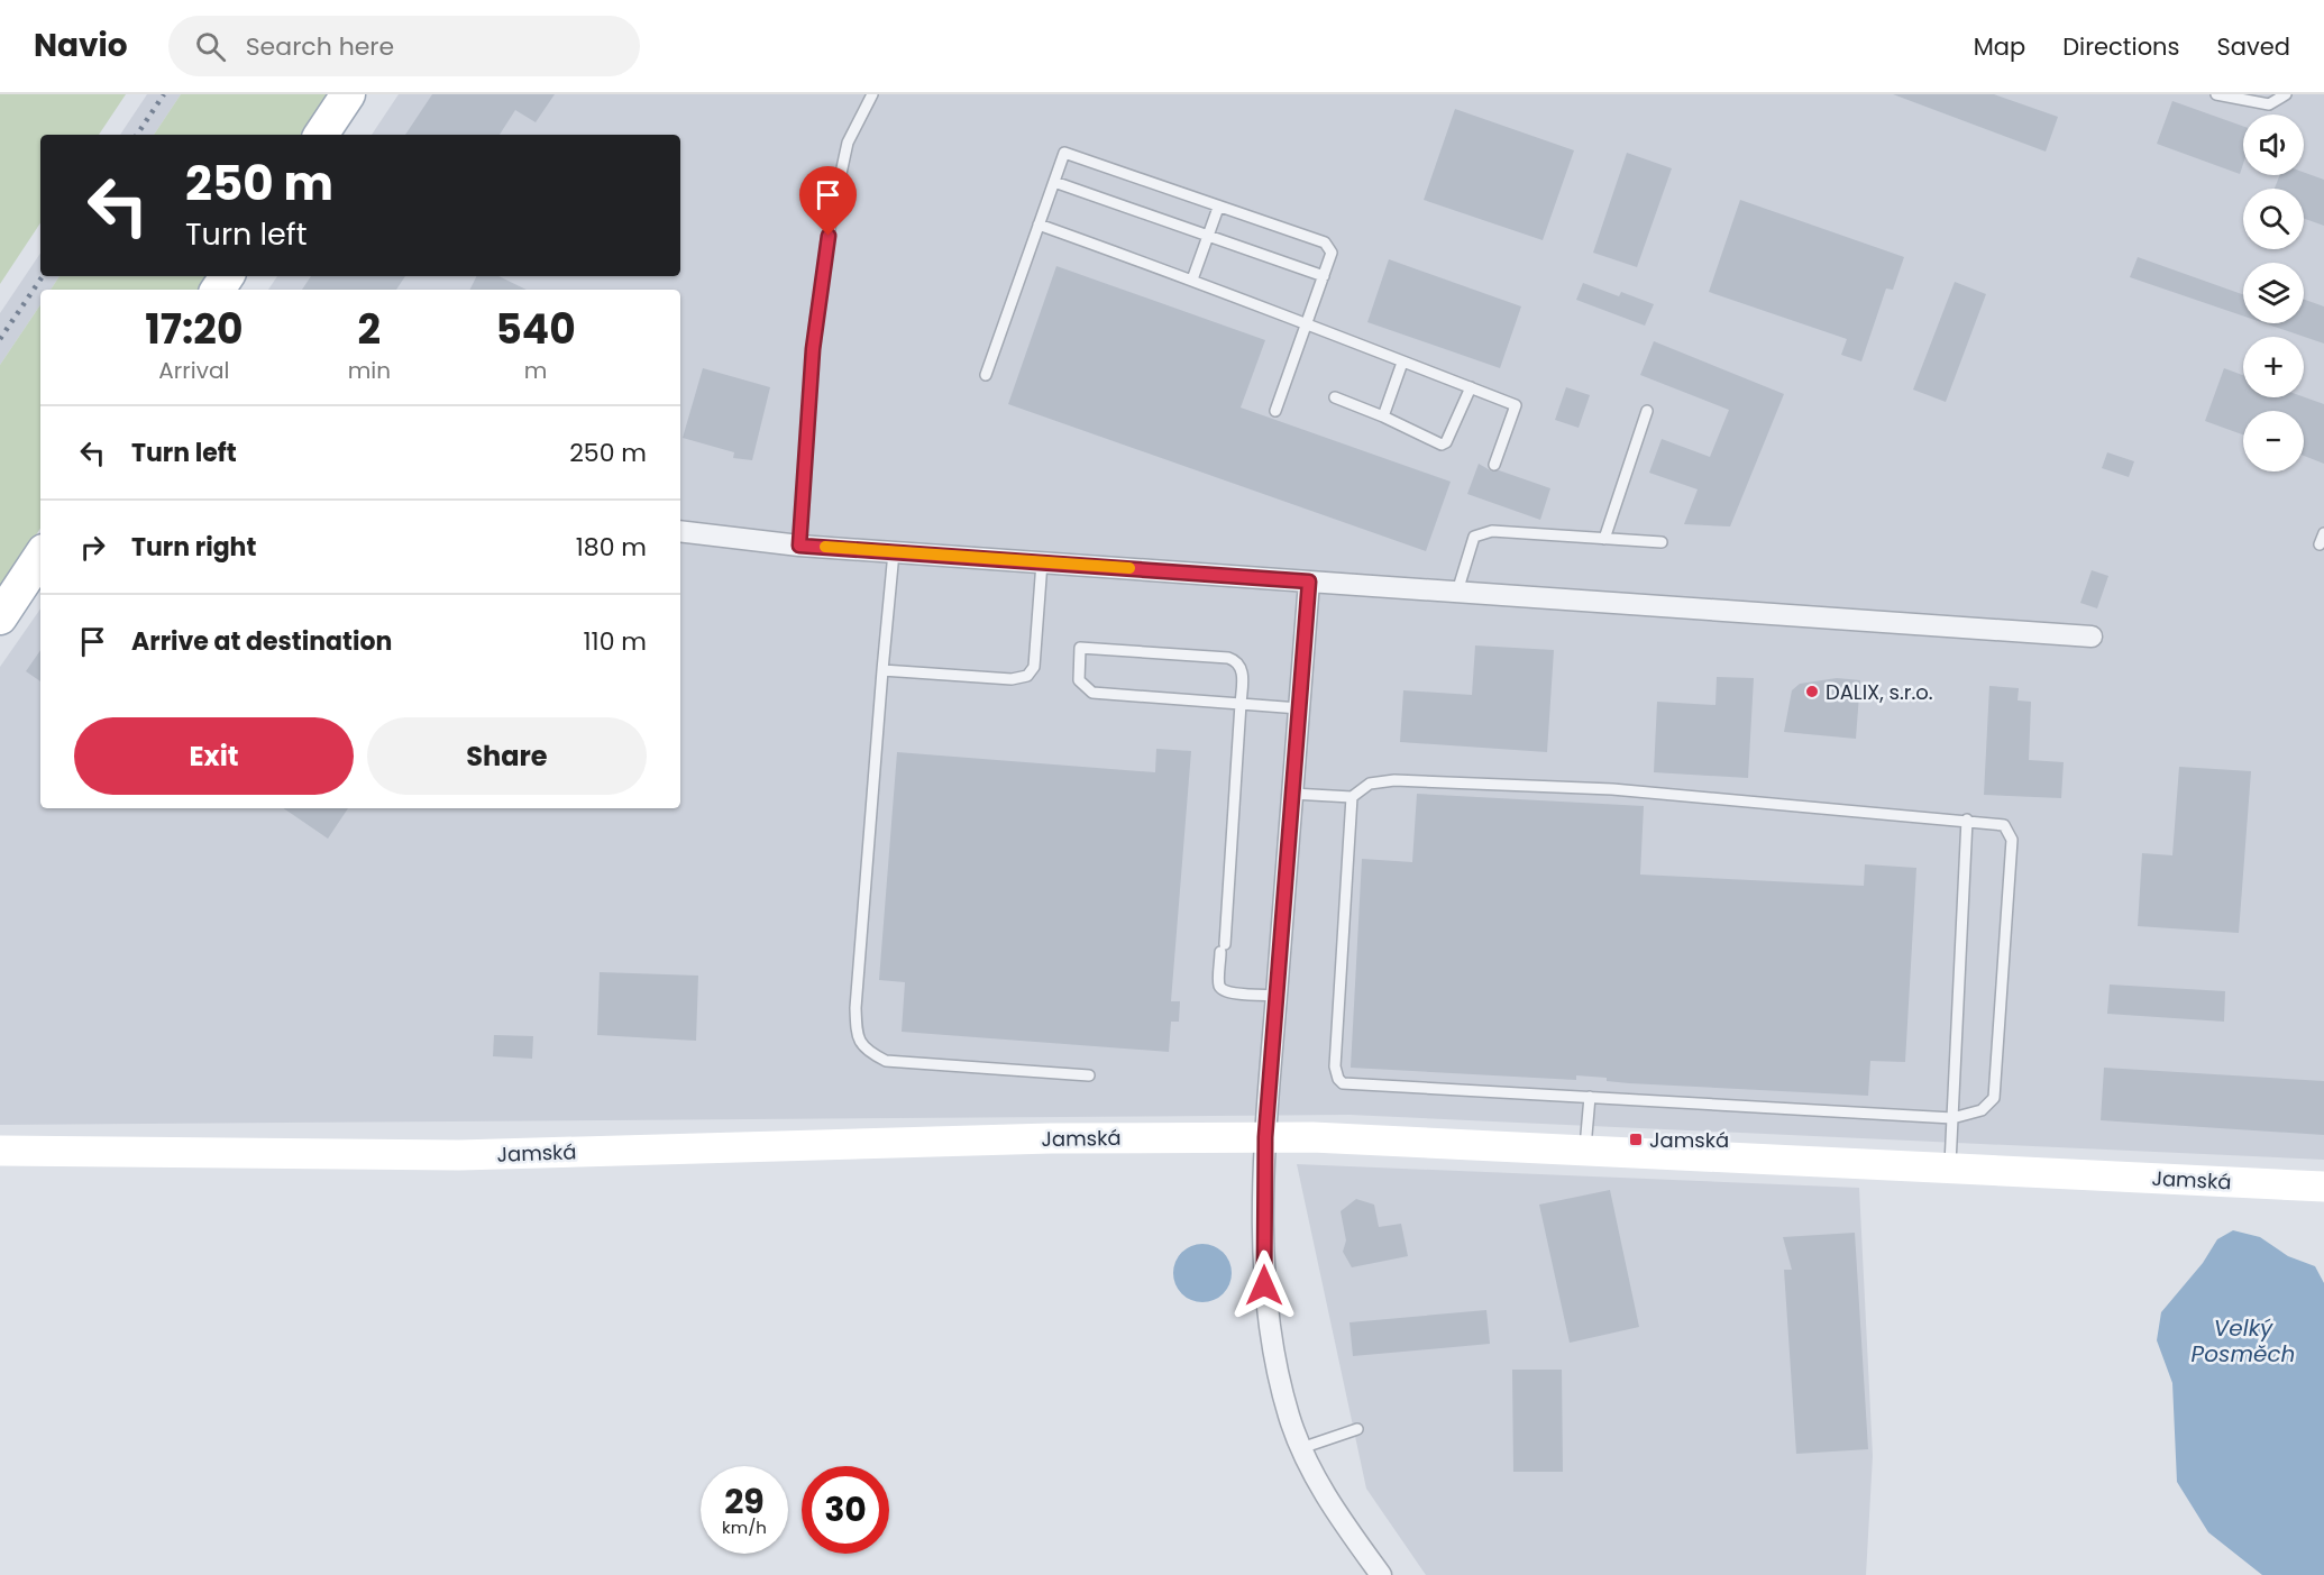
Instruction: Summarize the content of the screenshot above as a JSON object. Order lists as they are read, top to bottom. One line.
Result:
{"streets":{"street":["Jamská"]},"water":["Velký Posměch"],"places":{"other":["DALIX, s.r.o."],"transit":["Jamská"]},"page":{"header":"Navio","search":"Search here","nav":["Map","Directions","Saved"],"map_buttons":["+","−"],"turn":["250 m","Turn left"],"eta":["17:20","Arrival","2","min","540","m"],"list":[{"name":"Turn left","value":"250 m"},{"name":"Turn right","value":"180 m"},{"name":"Arrive at destination","value":"110 m"}],"buttons":["Exit","Share"],"speed":"29 km/h","limit":"30"}}
